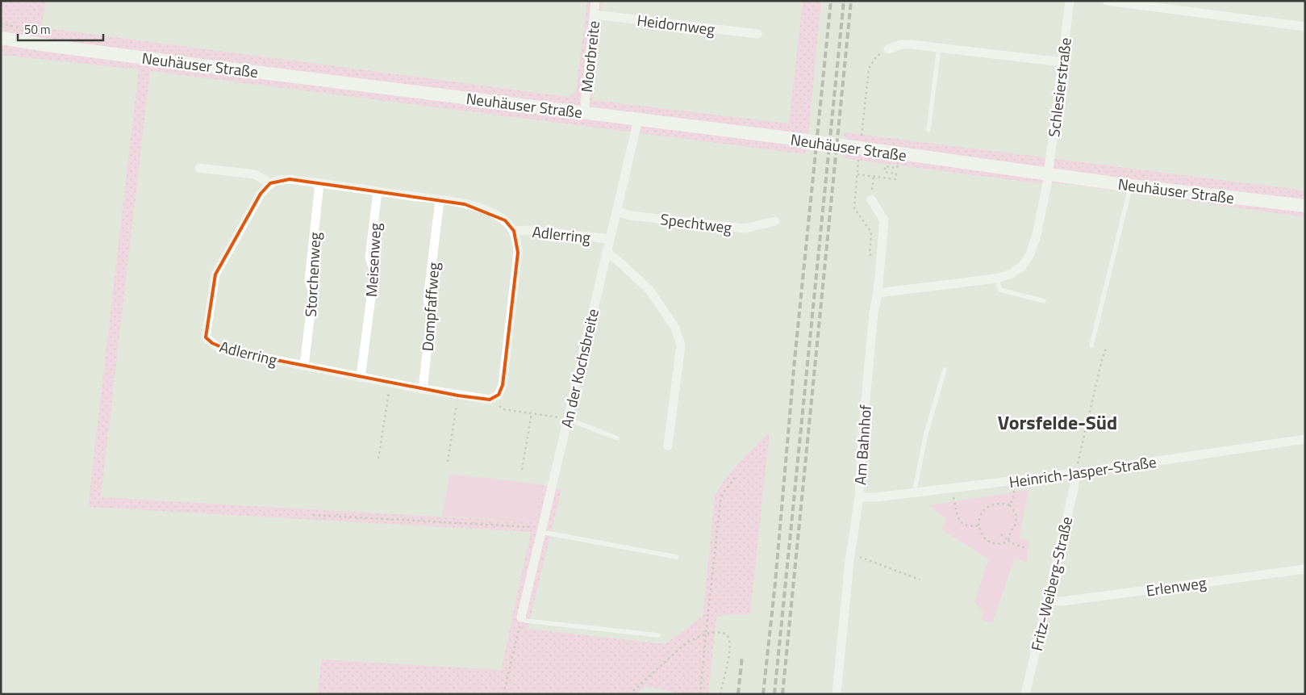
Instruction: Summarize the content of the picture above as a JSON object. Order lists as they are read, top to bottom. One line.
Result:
{"streets":{"main road":["Neuhäuser Straße"],"street":["Heidornweg","Moorbreite","Schlesierstraße","Spechtweg","Adlerring","Meisenweg","Storchenweg","Dompfaffweg","An der Kochsbreite","Am Bahnhof","Heinrich-Jasper-Straße","Fritz-Weiberg-Straße","Erlenweg"]},"crossings":[["Heidornweg","Moorbreite"],["Moorbreite","Neuhäuser Straße"],["Neuhäuser Straße","Schlesierstraße"],["Neuhäuser Straße","An der Kochsbreite"],["Spechtweg","An der Kochsbreite"],["Adlerring","Meisenweg"],["Adlerring","Storchenweg"],["Adlerring","Dompfaffweg"],["Adlerring","An der Kochsbreite"],["Am Bahnhof","Heinrich-Jasper-Straße"],["Heinrich-Jasper-Straße","Fritz-Weiberg-Straße"],["Fritz-Weiberg-Straße","Erlenweg"]],"districts":["Vorsfelde-Süd"],"scale_bar":"50 m"}
